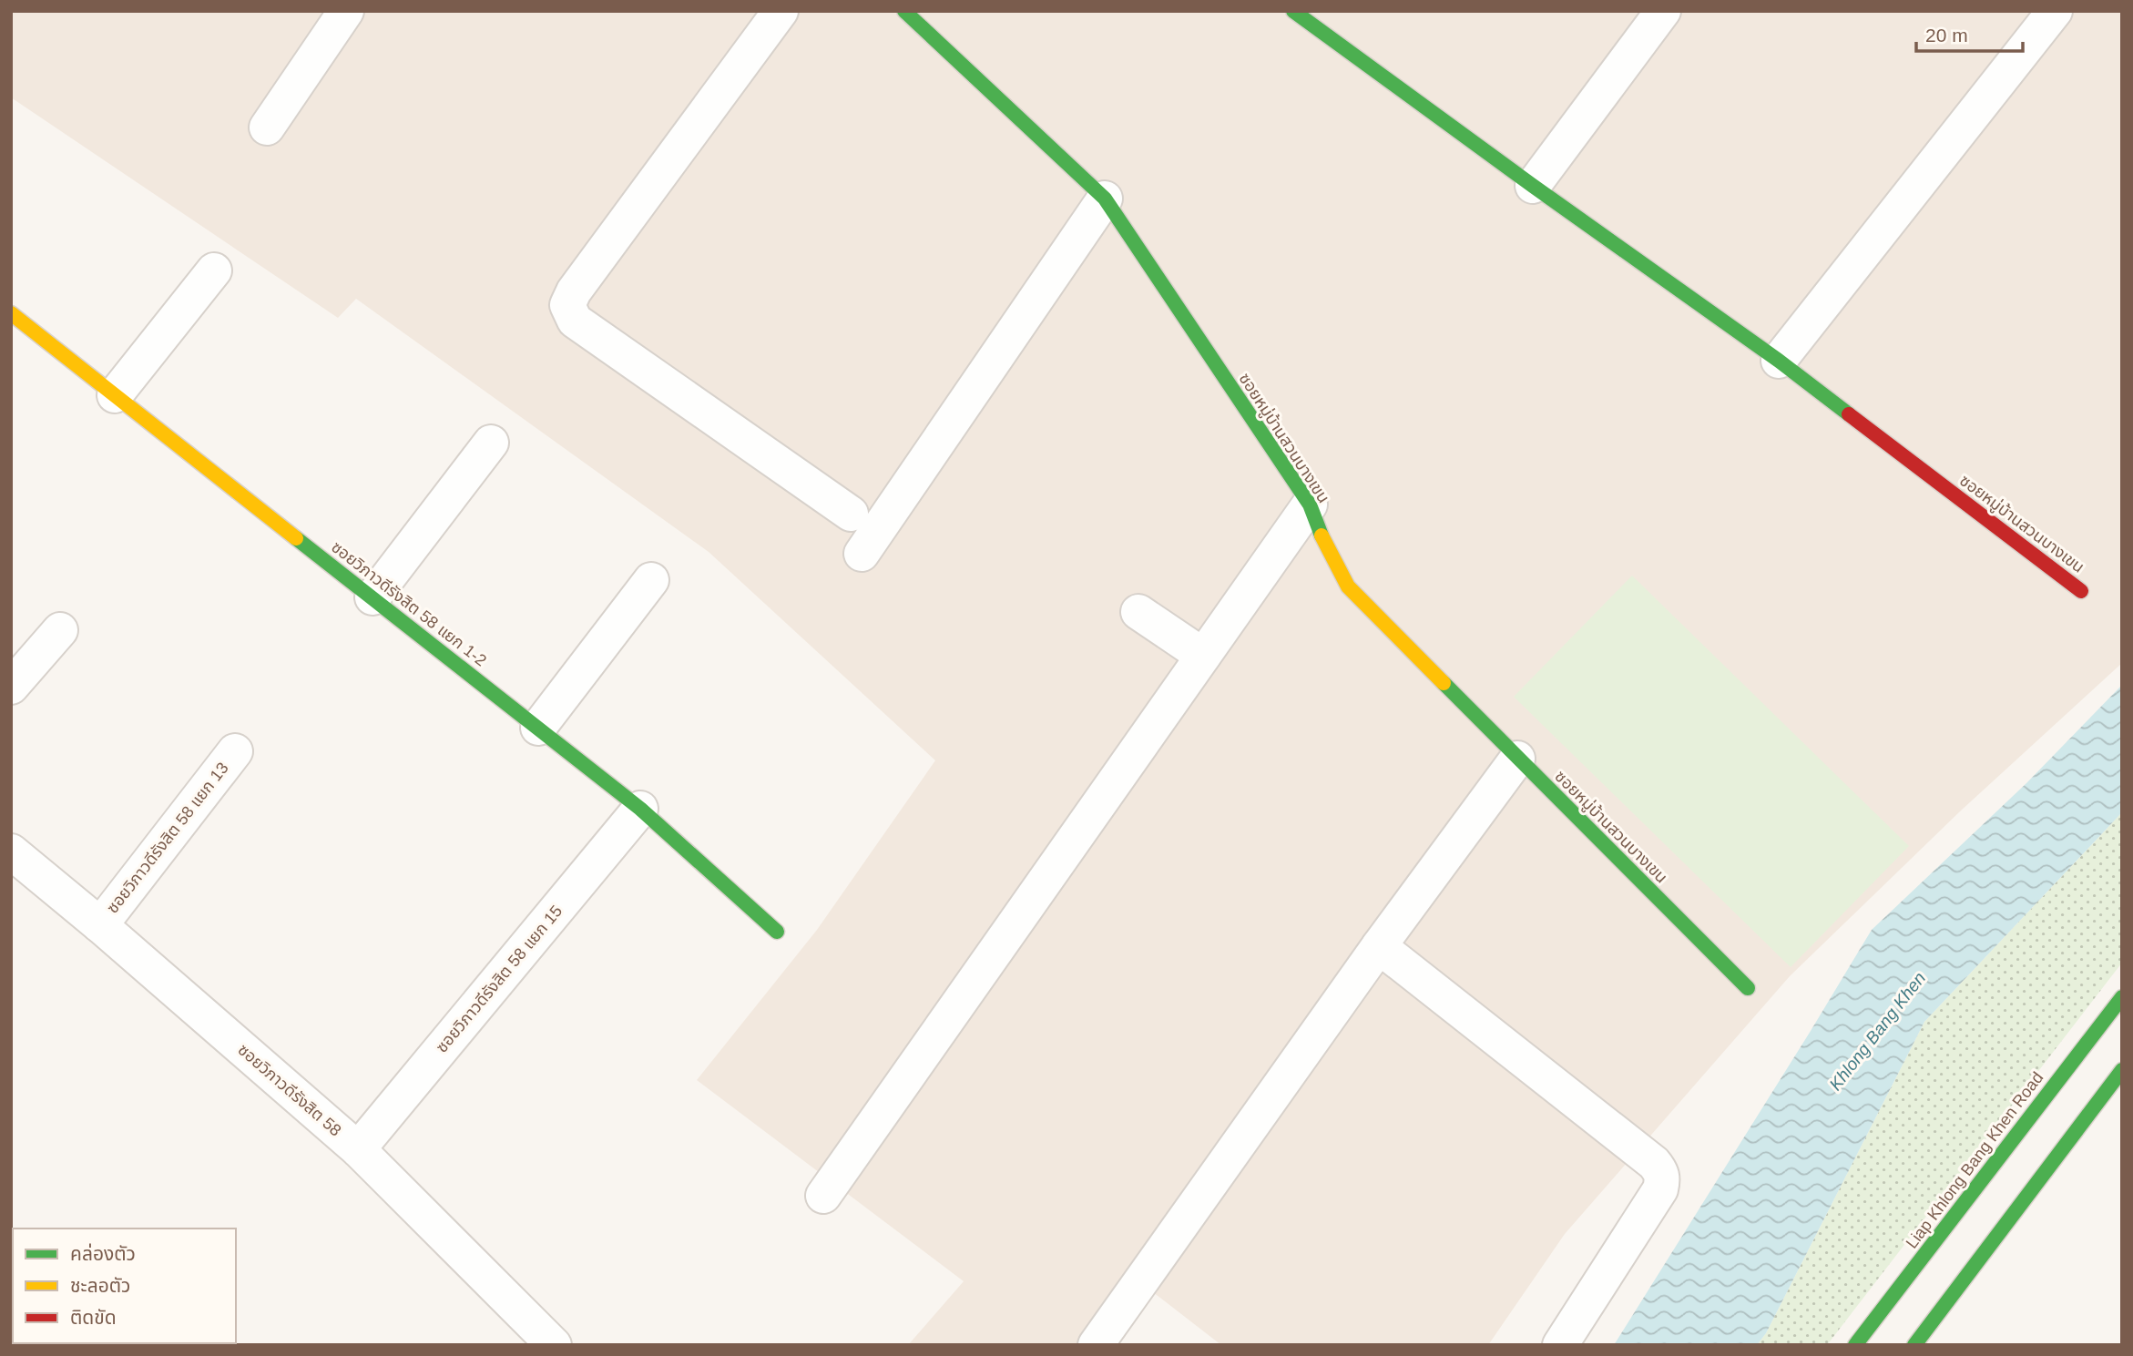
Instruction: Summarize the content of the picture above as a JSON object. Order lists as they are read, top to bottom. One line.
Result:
{"streets":{"street":["ซอยหมู่บ้านสวนบางเขน","ซอยวิภาวดีรังสิต 58 แยก 1-2","ซอยวิภาวดีรังสิต 58 แยก 13","ซอยวิภาวดีรังสิต 58 แยก 15","ซอยวิภาวดีรังสิต 58","Liap Khlong Bang Khen Road"]},"crossings":[["ซอยวิภาวดีรังสิต 58 แยก 1-2","ซอยวิภาวดีรังสิต 58 แยก 15"],["ซอยวิภาวดีรังสิต 58 แยก 13","ซอยวิภาวดีรังสิต 58"],["ซอยวิภาวดีรังสิต 58 แยก 15","ซอยวิภาวดีรังสิต 58"]],"water":["Khlong Bang Khen"],"legend":["คล่องตัว","ชะลอตัว","ติดขัด"],"scale_bar":"20 m"}
